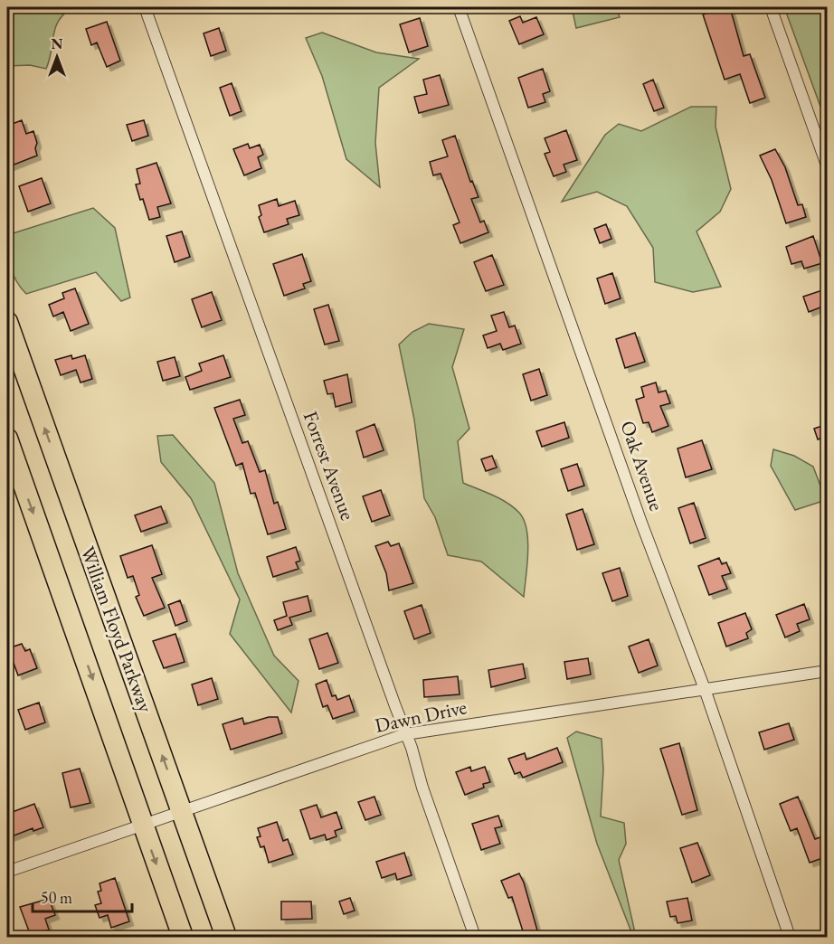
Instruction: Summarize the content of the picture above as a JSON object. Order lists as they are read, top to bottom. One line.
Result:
{"streets":{"highway":["William Floyd Parkway"],"street":["Forrest Avenue","Oak Avenue","Dawn Drive"]},"crossings":[["Forrest Avenue","Dawn Drive"],["Oak Avenue","Dawn Drive"],["William Floyd Parkway","Dawn Drive"]],"scale_bar":"50 m","north":"top"}
